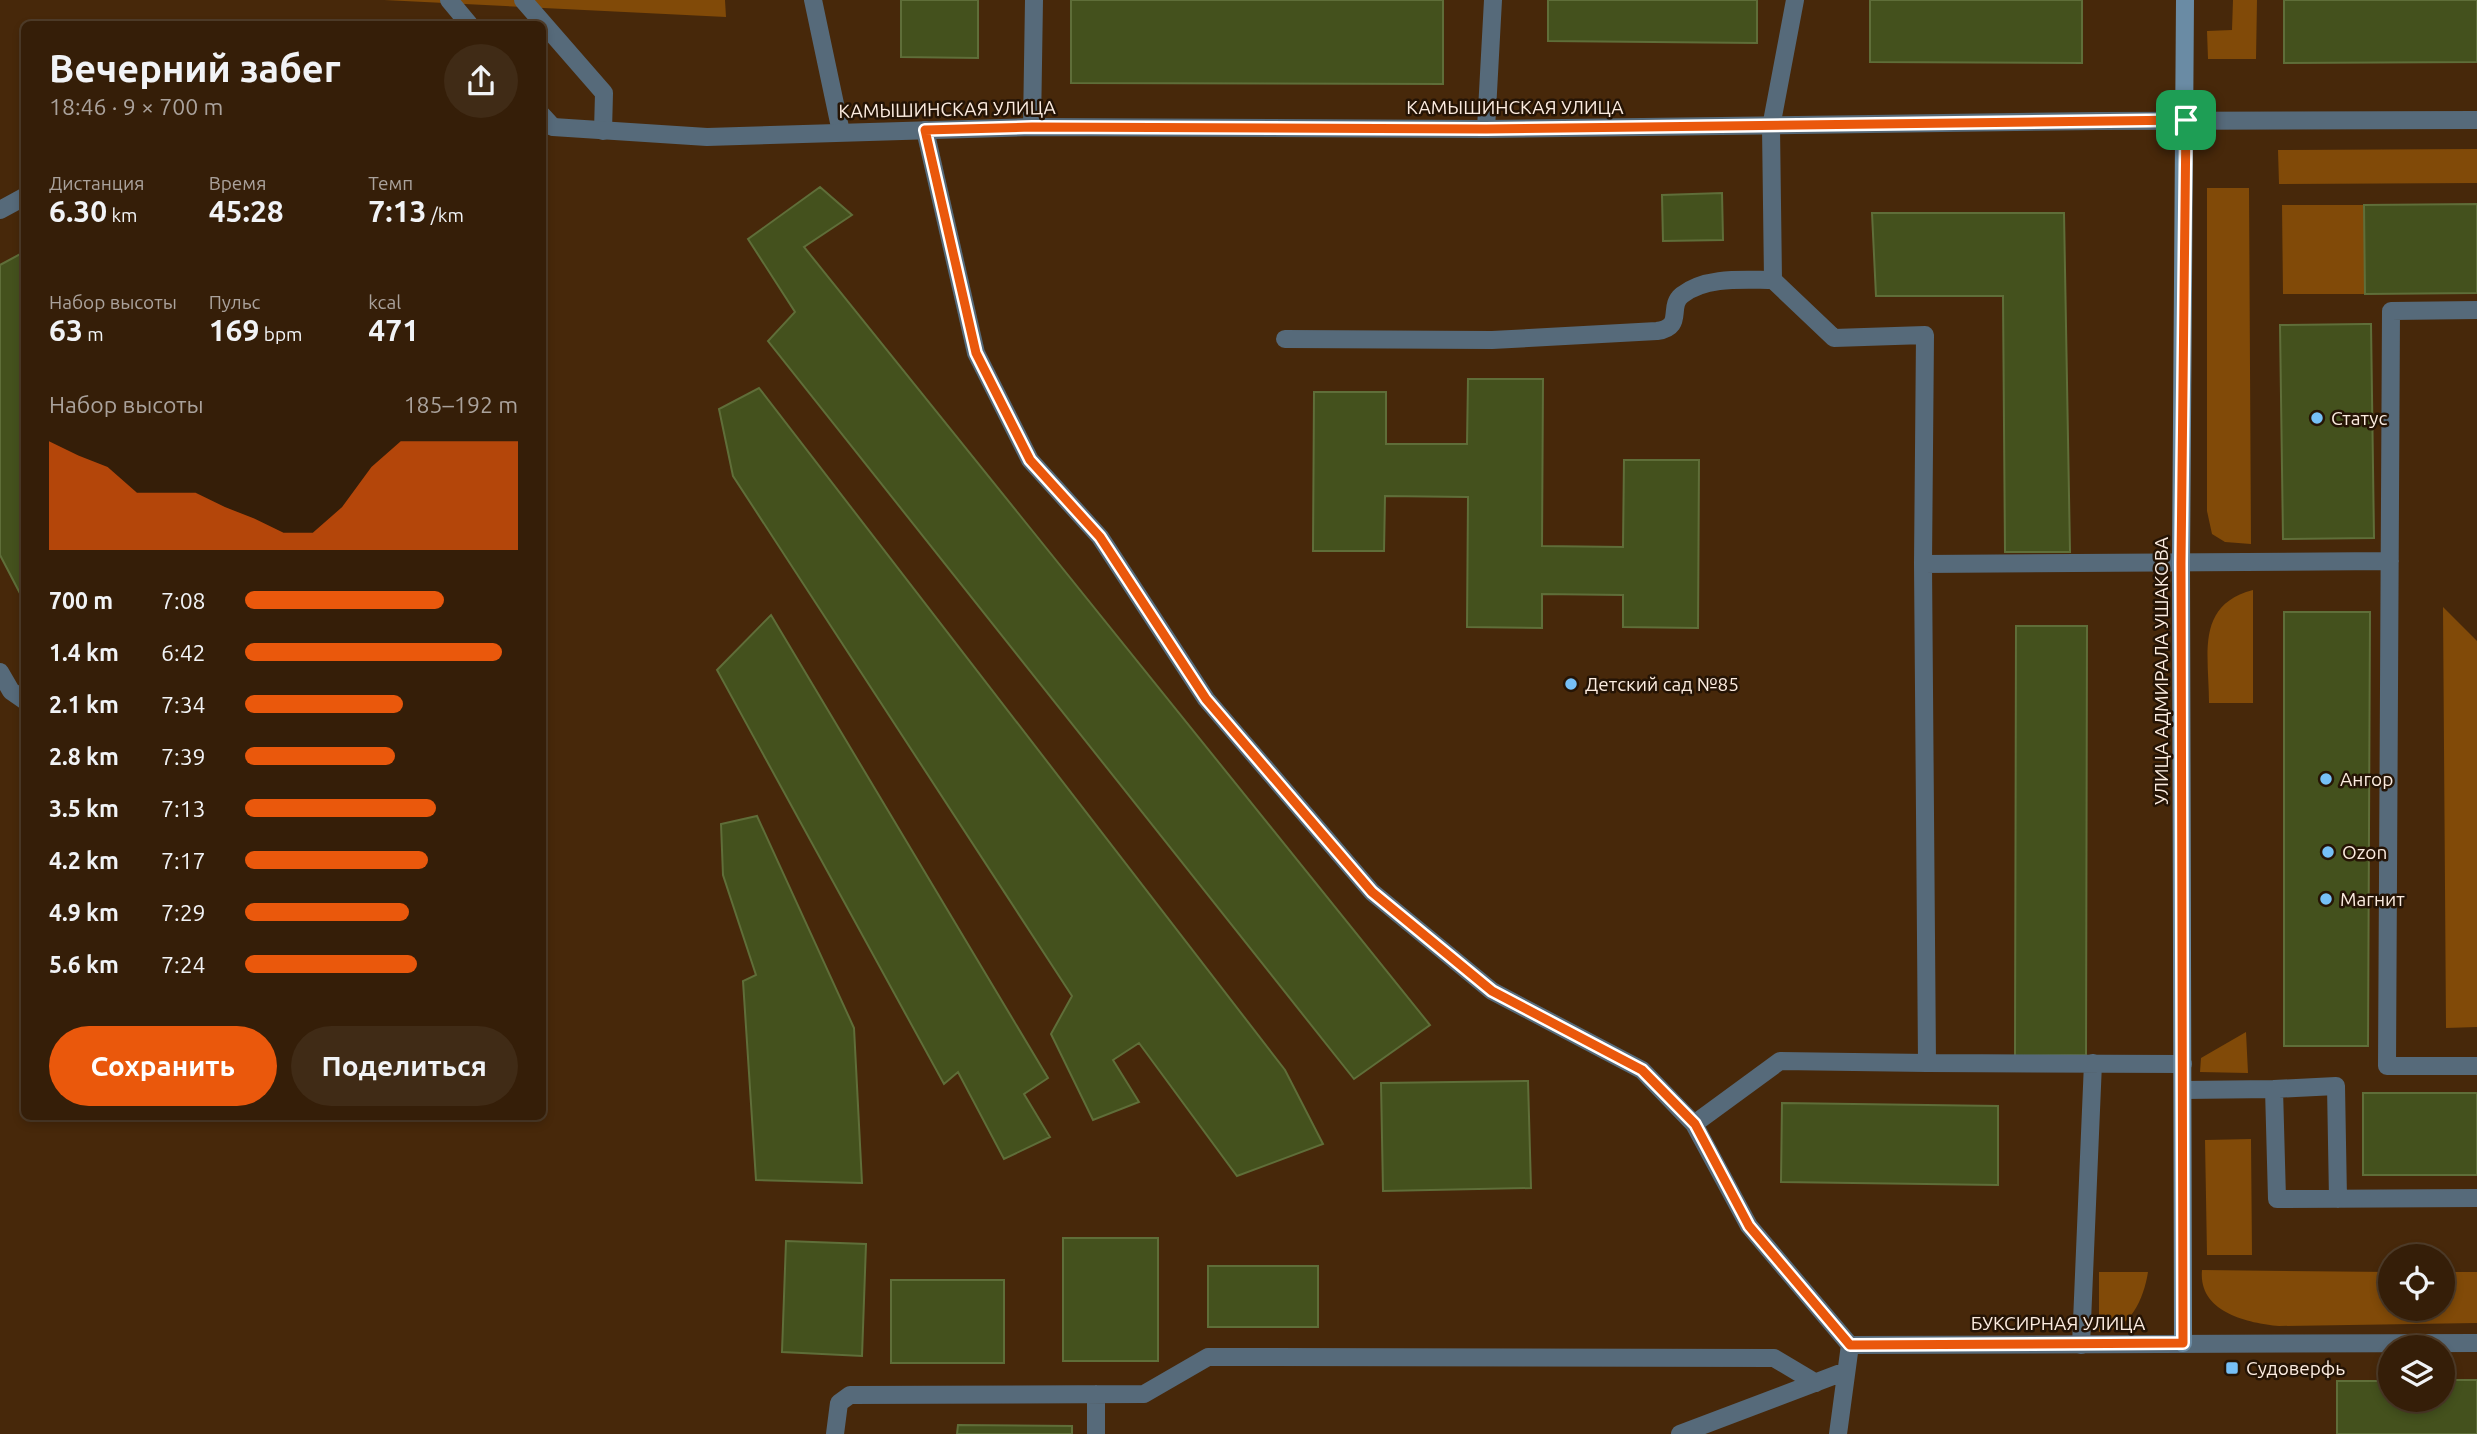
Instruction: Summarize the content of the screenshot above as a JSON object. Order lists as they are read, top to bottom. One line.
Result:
{"streets":{"street":["КАМЫШИНСКАЯ УЛИЦА","УЛИЦА АДМИРАЛА УШАКОВА","БУКСИРНАЯ УЛИЦА"]},"crossings":[["КАМЫШИНСКАЯ УЛИЦА","УЛИЦА АДМИРАЛА УШАКОВА"],["УЛИЦА АДМИРАЛА УШАКОВА","БУКСИРНАЯ УЛИЦА"]],"places":{"other":["Статус","Детский сад №85","Ангор","Ozon","Магнит"],"transit":["Судоверфь"]},"page":{"heading":["Вечерний забег","18:46 · 9 × 700 m"],"stats":[["Дистанция","6.30 km"],["Время","45:28"],["Темп","7:13 /km"],["Набор высоты","63 m"],["Пульс","169 bpm"],["kcal","471"]],"chart":["Набор высоты","185–192 m"],"list":[{"name":"700 m","note":"7:08"},{"name":"1.4 km","note":"6:42"},{"name":"2.1 km","note":"7:34"},{"name":"2.8 km","note":"7:39"},{"name":"3.5 km","note":"7:13"},{"name":"4.2 km","note":"7:17"},{"name":"4.9 km","note":"7:29"},{"name":"5.6 km","note":"7:24"}],"buttons":["Сохранить","Поделиться"]}}
